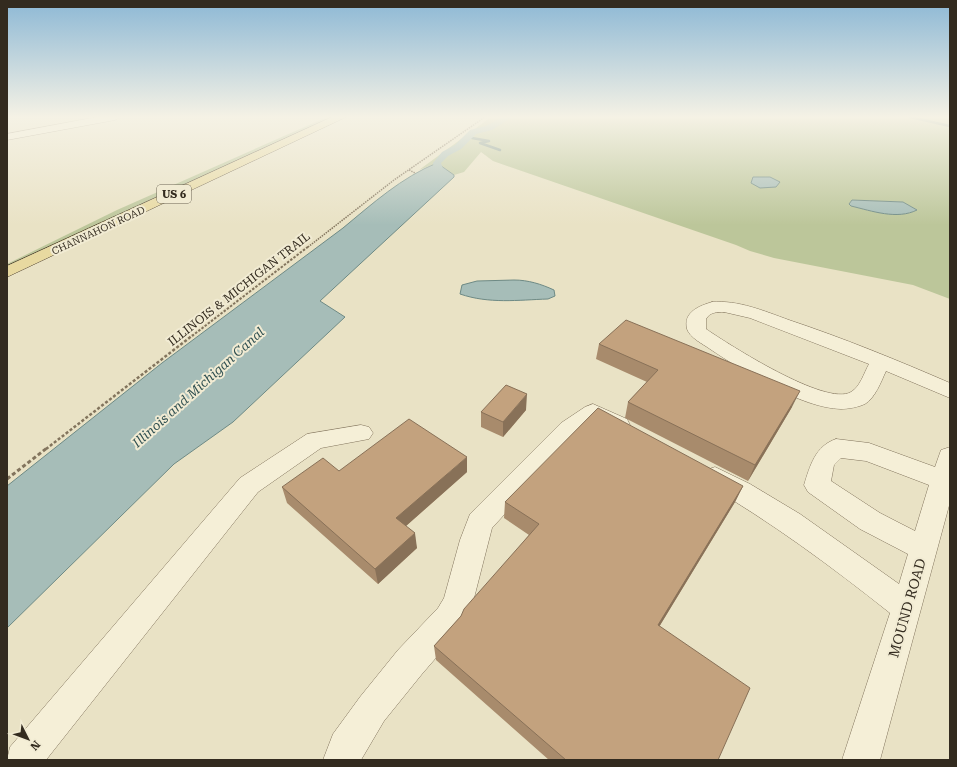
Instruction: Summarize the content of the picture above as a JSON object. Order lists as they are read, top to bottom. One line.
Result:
{"streets":{"main road":["US 6","CHANNAHON ROAD"],"street":["MOUND ROAD"],"path":["ILLINOIS & MICHIGAN TRAIL"]},"water":["Illinois and Michigan Canal"],"north":"bottom right"}
